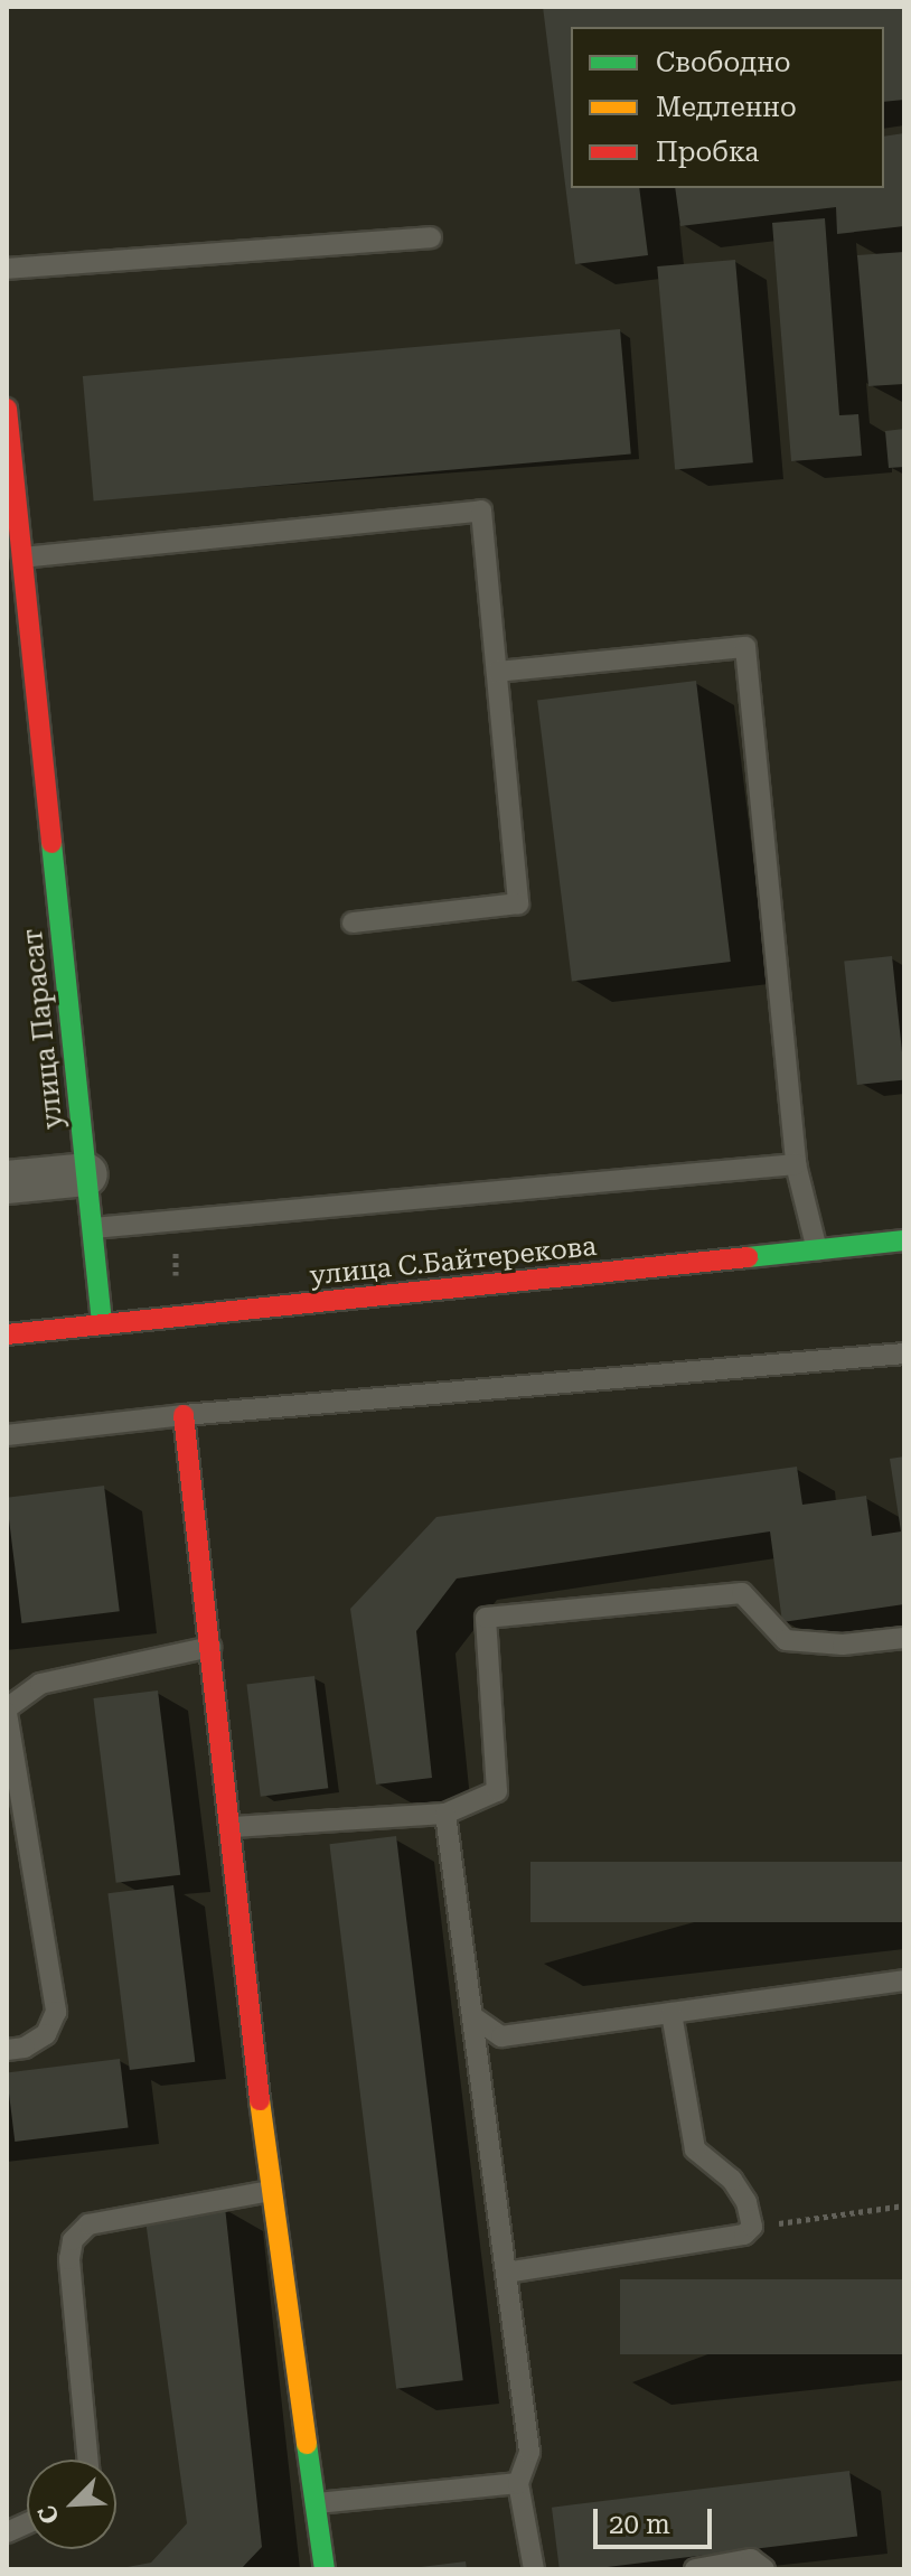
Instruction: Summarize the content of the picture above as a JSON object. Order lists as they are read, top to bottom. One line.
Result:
{"streets":{"street":["улица Парасат","улица С.Байтерекова"]},"crossings":[["улица Парасат","улица С.Байтерекова"]],"legend":["Свободно","Медленно","Пробка"],"scale_bar":"20 m","north":"bottom left"}
